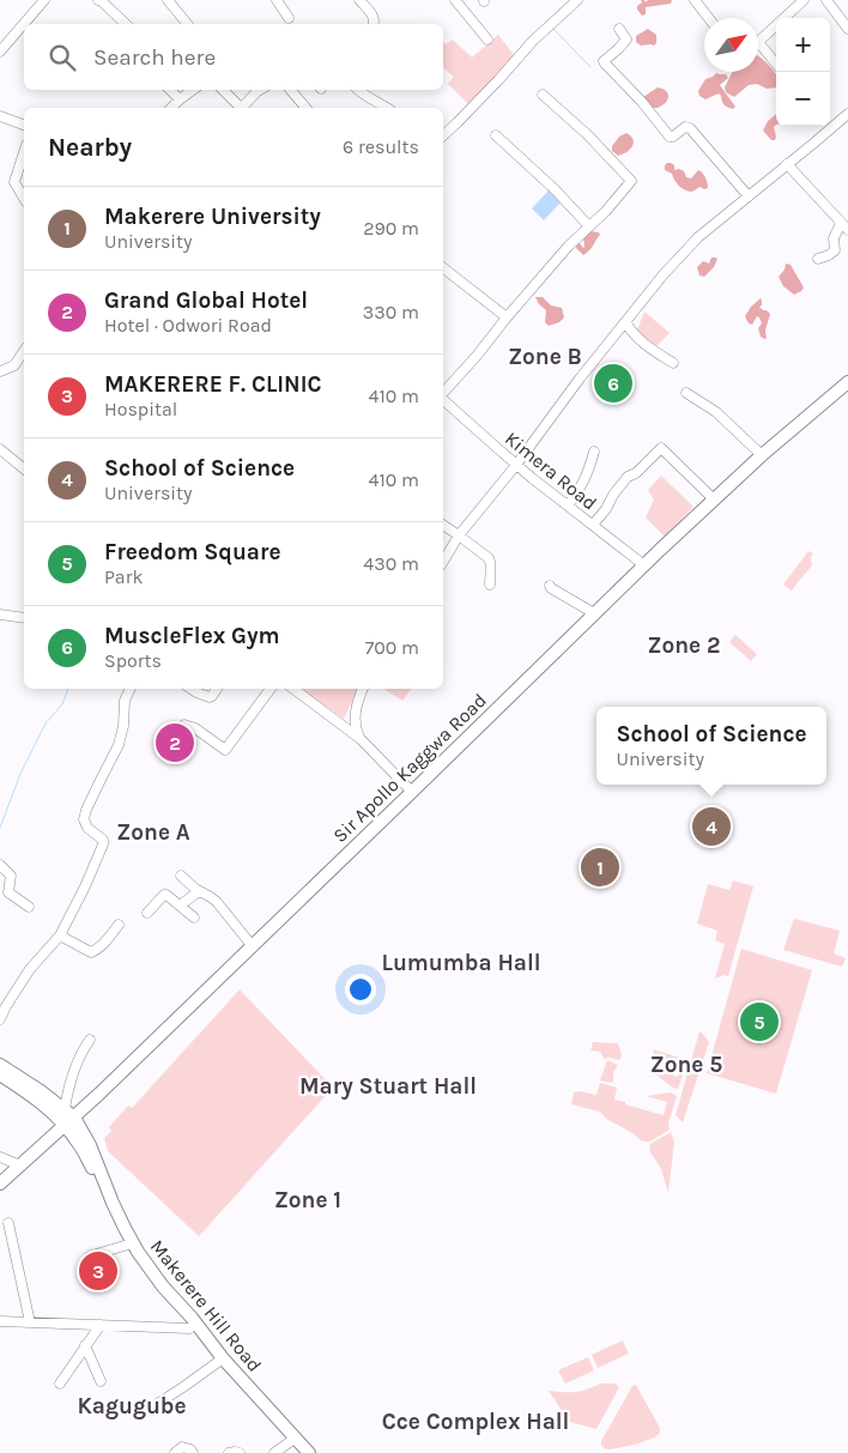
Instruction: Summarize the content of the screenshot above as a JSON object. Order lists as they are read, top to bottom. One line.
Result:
{"streets":{"main road":["Sir Apollo Kaggwa Road","Makerere Hill Road"],"street":["Kimera Road"]},"crossings":[["Kimera Road","Sir Apollo Kaggwa Road"],["Sir Apollo Kaggwa Road","Makerere Hill Road"]],"districts":["Zone B","Zone 2","Zone A","Lumumba Hall","Zone 5","Mary Stuart Hall","Zone 1","Kagugube","Cce Complex Hall"],"north":"top right","page":{"map_buttons":["+","−"],"search":"Search here","heading":["Nearby","6 results"],"list":[{"mark":"1","name":"Makerere University","note":"University","value":"290 m"},{"mark":"2","name":"Grand Global Hotel","note":"Hotel · Odwori Road","value":"330 m"},{"mark":"3","name":"MAKERERE F. CLINIC","note":"Hospital","value":"410 m"},{"mark":"4","name":"School of Science","note":"University","value":"410 m"},{"mark":"5","name":"Freedom Square","note":"Park","value":"430 m"},{"mark":"6","name":"MuscleFlex Gym","note":"Sports","value":"700 m"}],"pins":["6","2","4","1","5","3"],"popup":["School of Science","University"]}}
